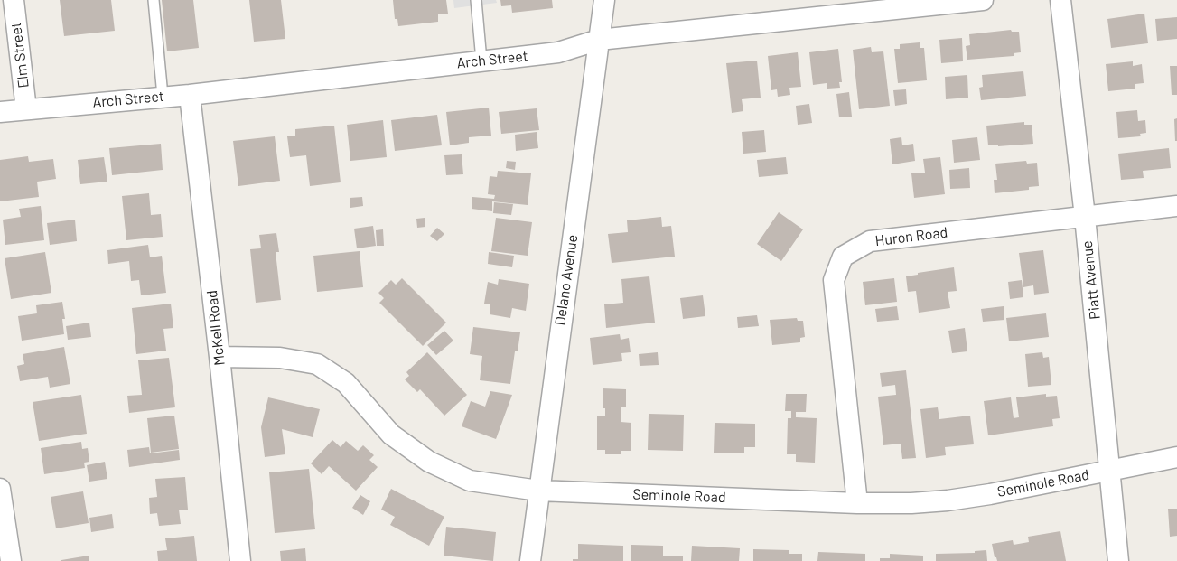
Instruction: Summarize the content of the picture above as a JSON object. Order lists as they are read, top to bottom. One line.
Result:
{"streets":{"street":["Elm Street","Arch Street","Huron Road","Delano Avenue","Piatt Avenue","McKell Road","Seminole Road"]},"crossings":[["Elm Street","Arch Street"],["Arch Street","Delano Avenue"],["Arch Street","McKell Road"],["Huron Road","Piatt Avenue"],["Huron Road","Seminole Road"],["Delano Avenue","Seminole Road"],["Piatt Avenue","Seminole Road"],["McKell Road","Seminole Road"]]}
